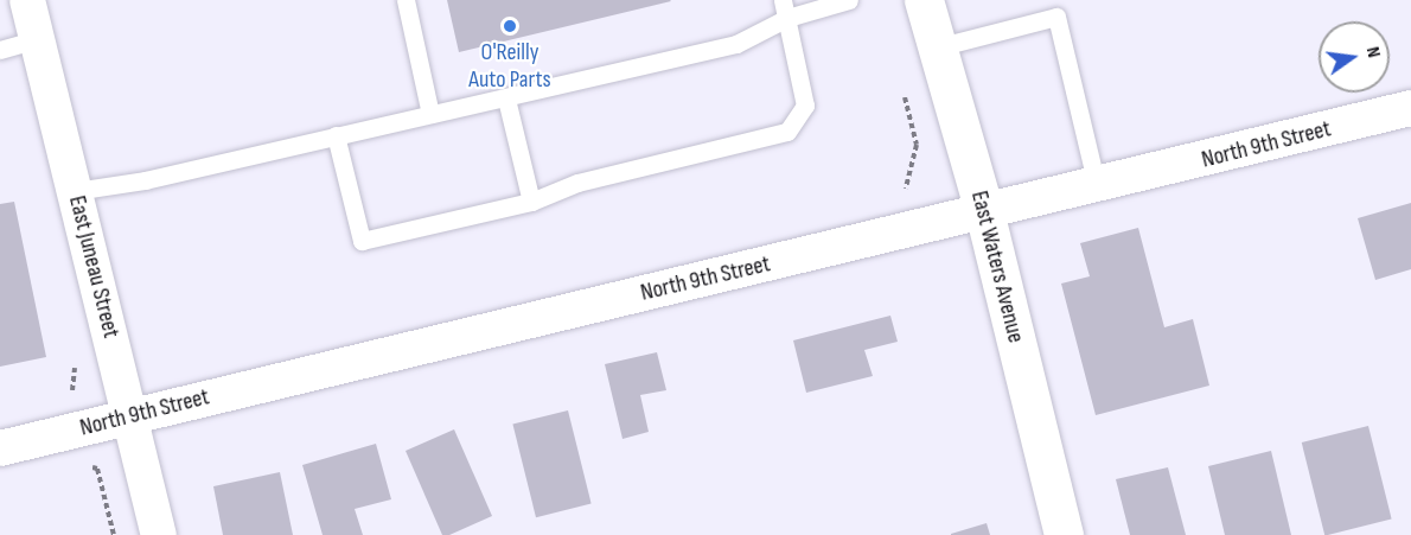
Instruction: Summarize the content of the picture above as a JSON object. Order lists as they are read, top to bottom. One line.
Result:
{"streets":{"street":["North 9th Street","East Juneau Street","East Waters Avenue"]},"crossings":[["North 9th Street","East Juneau Street"],["North 9th Street","East Waters Avenue"]],"places":["O'Reilly Auto Parts"],"north":"right"}
